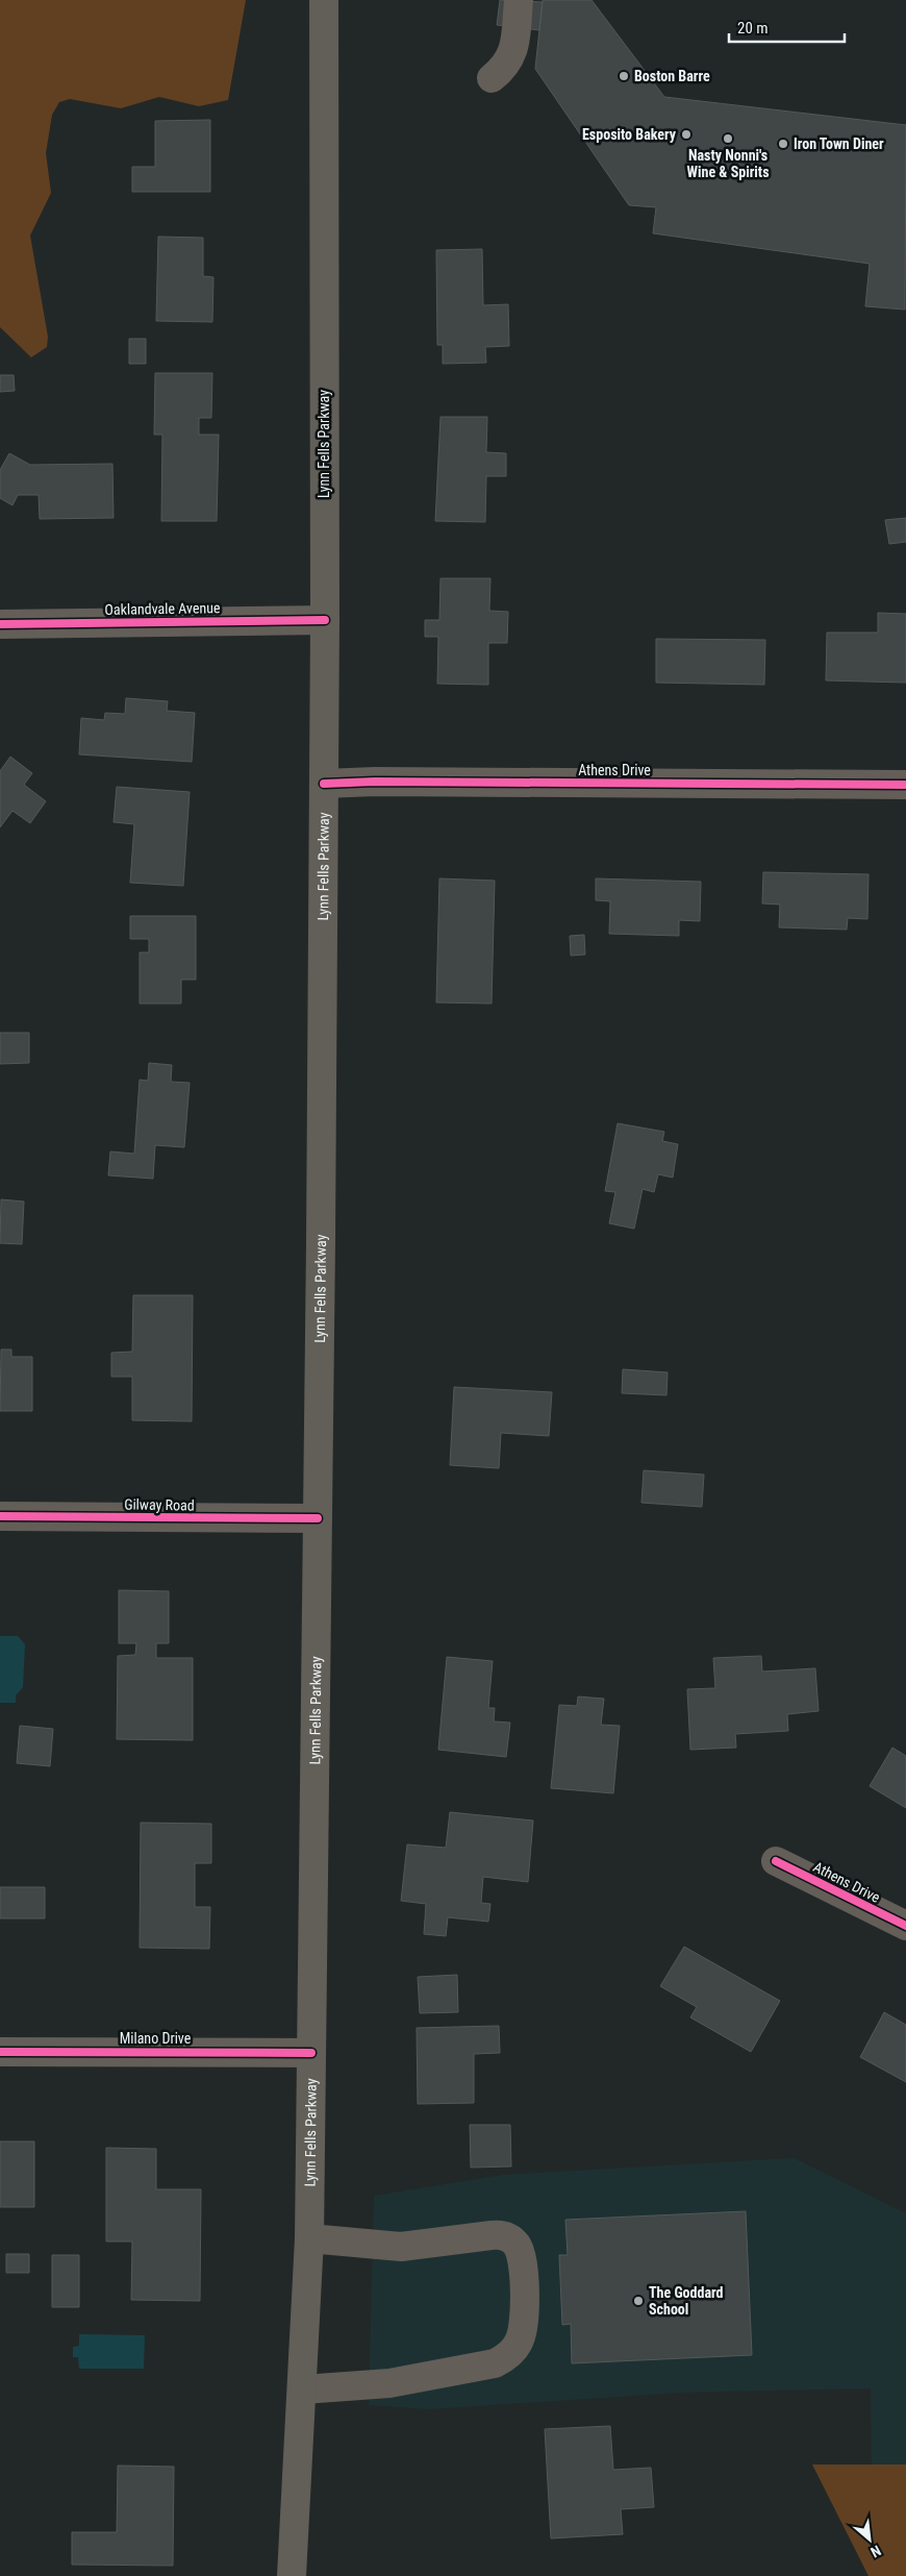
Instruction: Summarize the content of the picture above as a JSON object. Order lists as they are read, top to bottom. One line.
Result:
{"streets":{"main road":["Lynn Fells Parkway"],"street":["Oaklandvale Avenue","Athens Drive","Gilway Road","Milano Drive"]},"crossings":[["Lynn Fells Parkway","Oaklandvale Avenue"],["Lynn Fells Parkway","Athens Drive"],["Lynn Fells Parkway","Gilway Road"],["Lynn Fells Parkway","Milano Drive"]],"places":["Boston Barre","Esposito Bakery","Nasty Nonni's Wine & Spirits","Iron Town Diner","The Goddard School"],"scale_bar":"20 m","north":"bottom right"}
